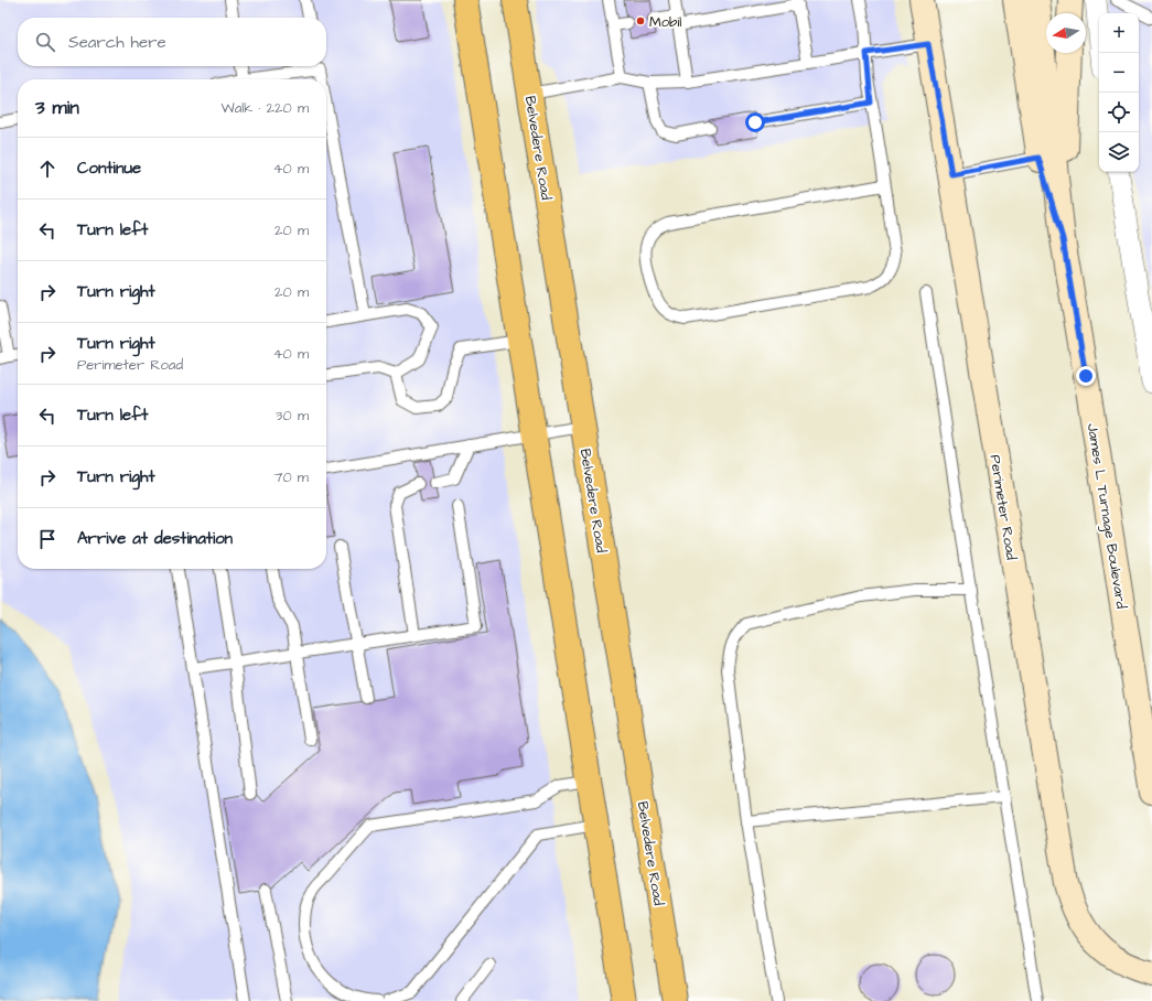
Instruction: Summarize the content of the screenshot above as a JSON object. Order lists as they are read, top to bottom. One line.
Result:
{"streets":{"main road":["Belvedere Road"],"street":["Perimeter Road","James L Turnage Boulevard"]},"places":["Mobil"],"north":"left","page":{"map_buttons":["+","−"],"search":"Search here","heading":["3 min","Walk · 220 m"],"list":[["Continue","40 m"],["Turn left","20 m"],["Turn right","20 m"],["Turn right","Perimeter Road","40 m"],["Turn left","30 m"],["Turn right","70 m"],"Arrive at destination"]}}
